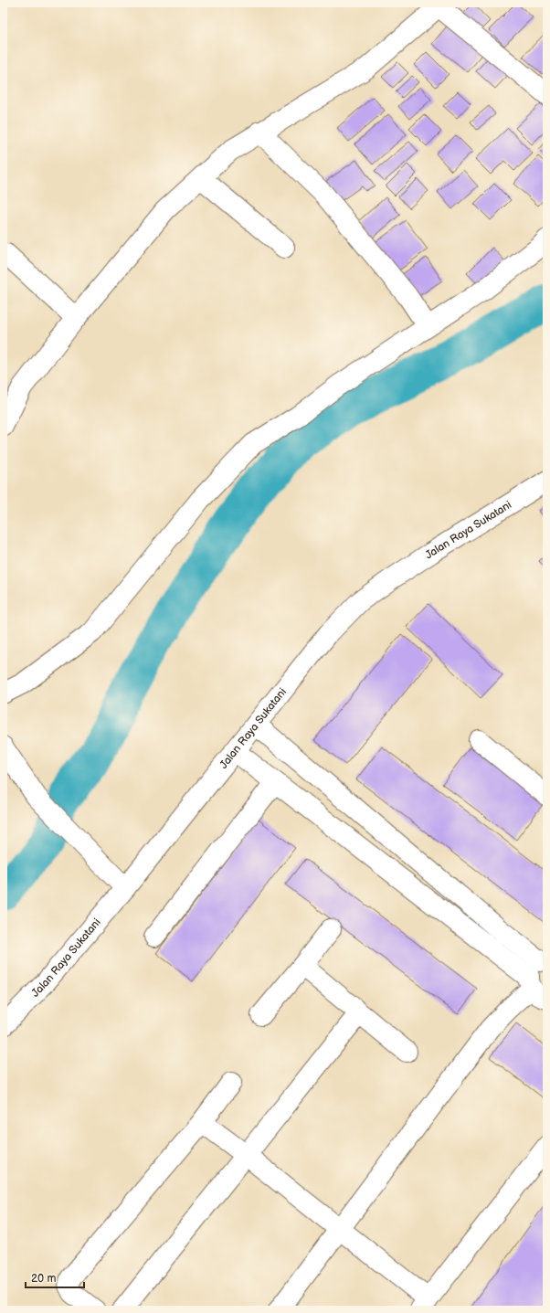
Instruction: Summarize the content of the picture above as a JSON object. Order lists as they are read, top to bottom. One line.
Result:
{"streets":{"street":["Jalan Raya Sukatani"]},"scale_bar":"20 m"}
